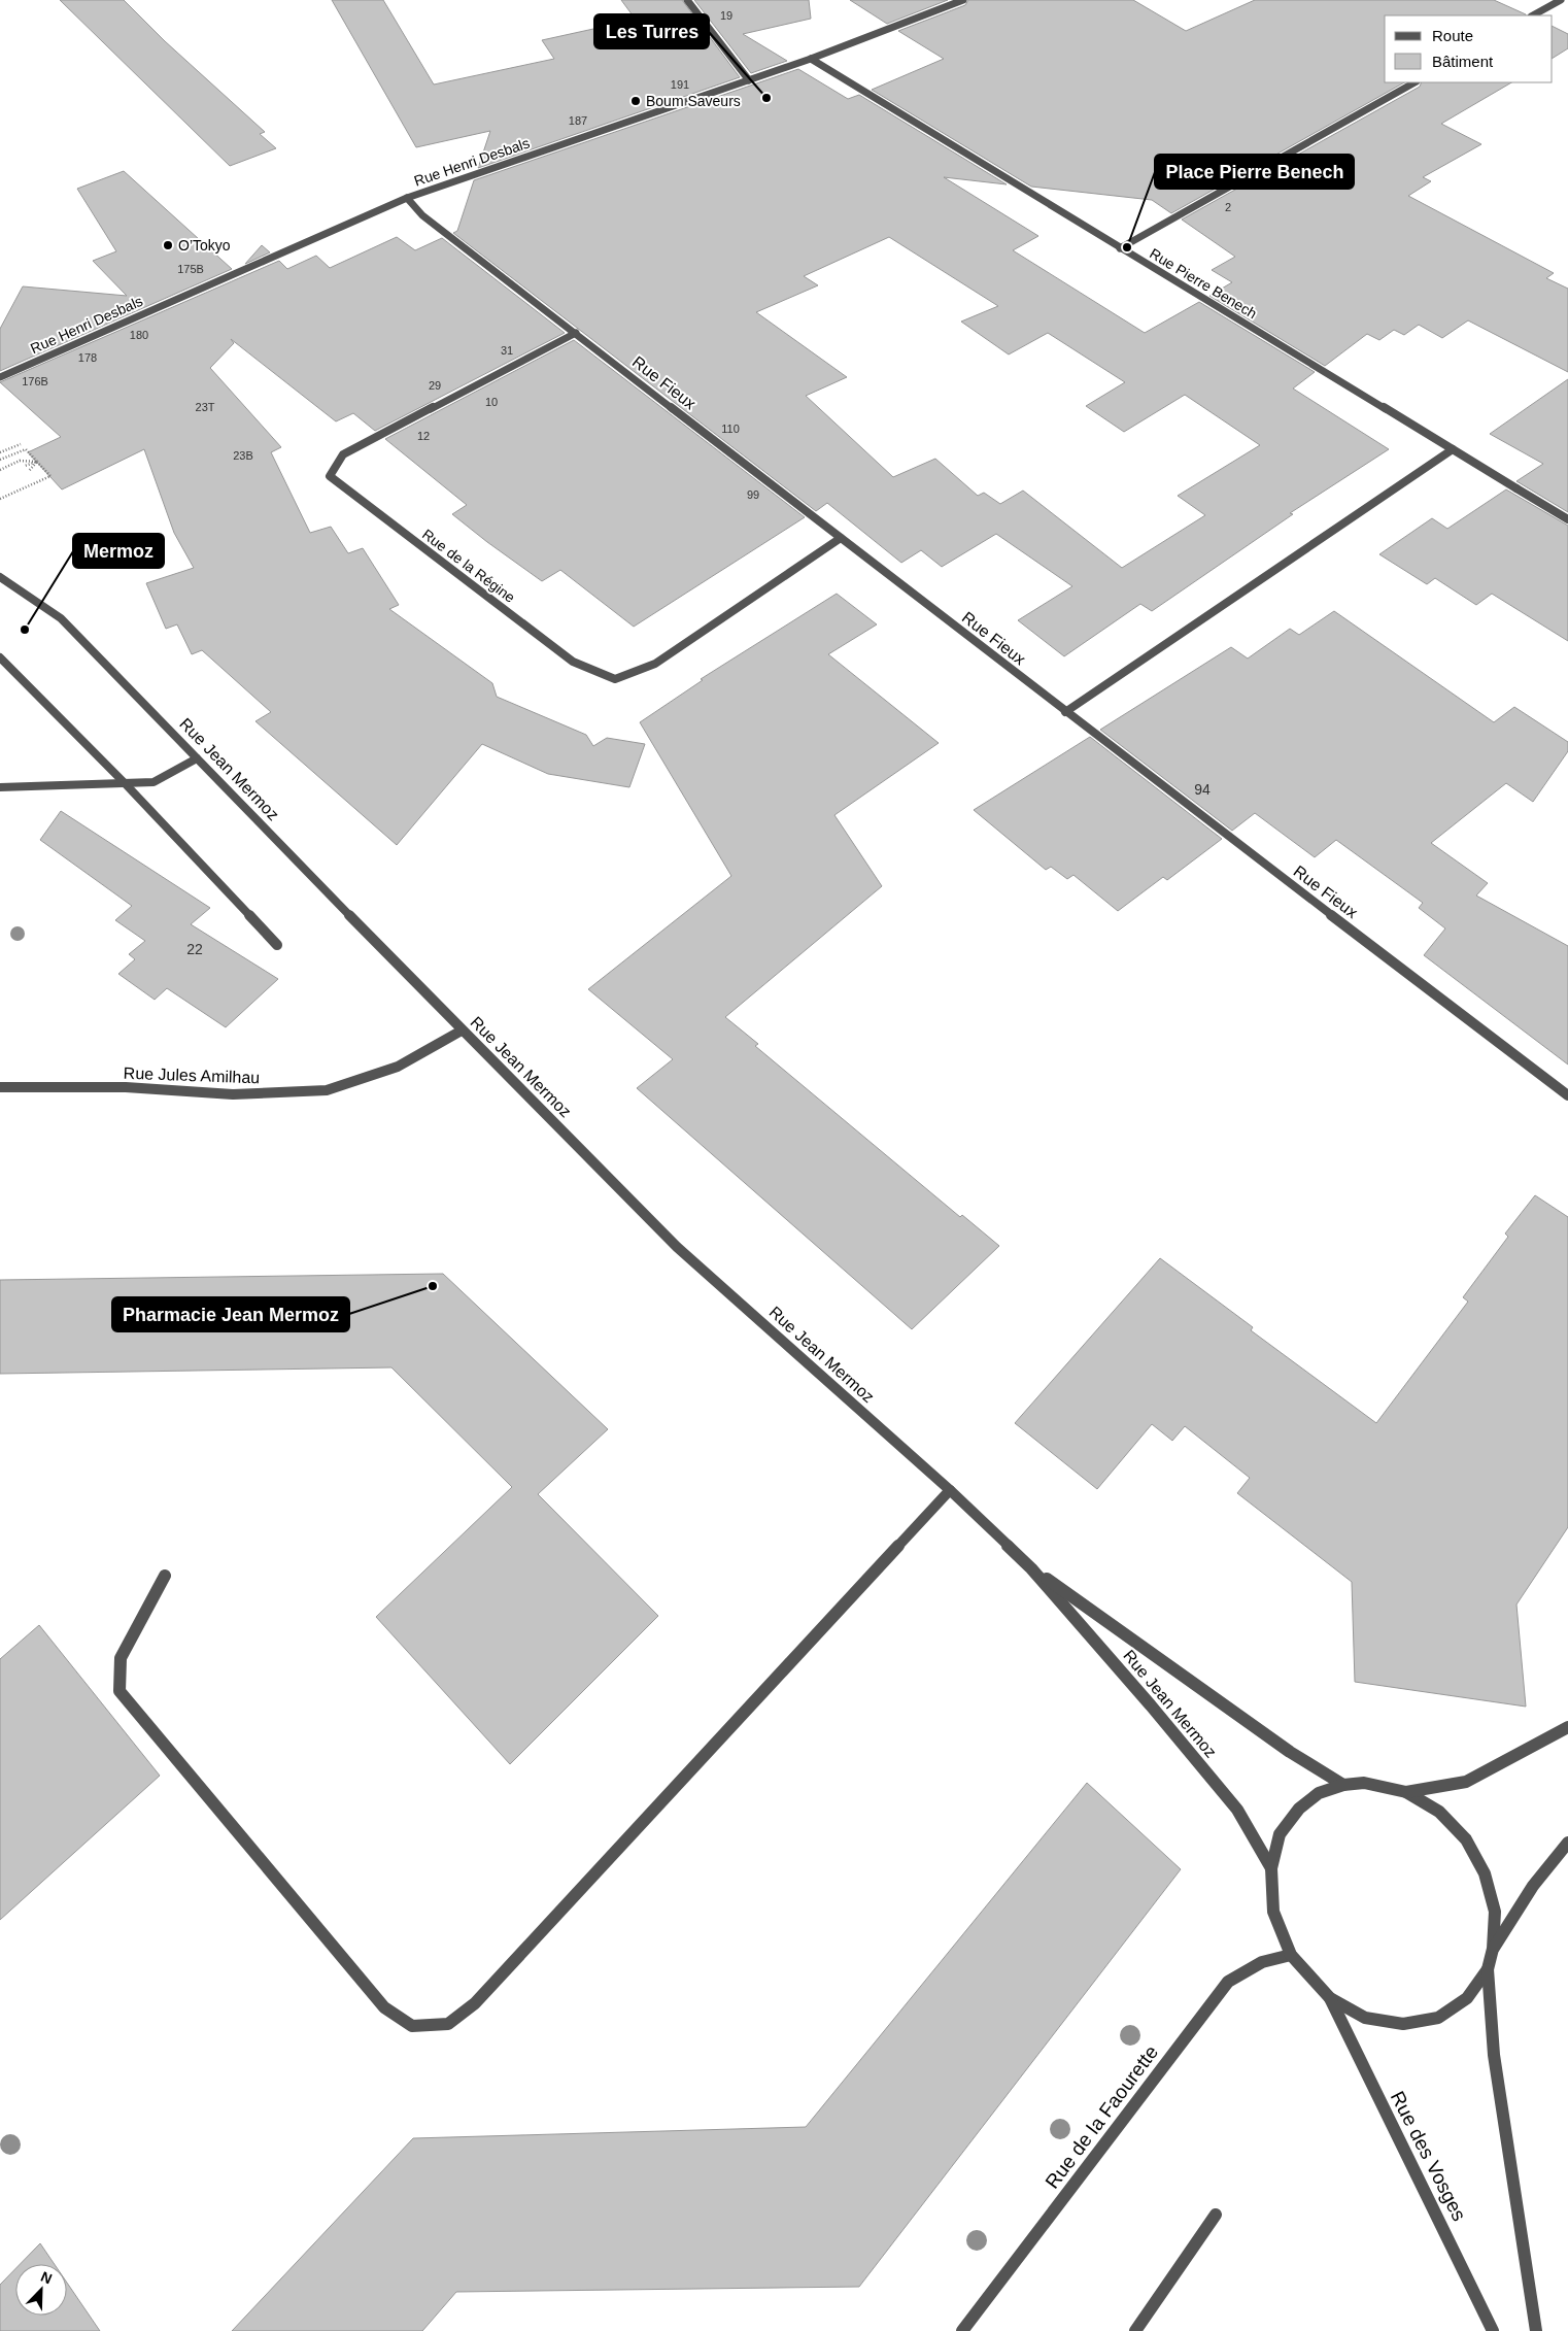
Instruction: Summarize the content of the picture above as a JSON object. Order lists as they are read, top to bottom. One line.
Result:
{"streets":{"street":["Rue Henri Desbals","Rue Pierre Benech","Rue Fieux","Rue de la Régine","Rue Jean Mermoz","Rue Jules Amilhau","Rue de la Faourette","Rue des Vosges"]},"crossings":[["Rue Henri Desbals","Rue Pierre Benech"],["Rue Henri Desbals","Rue Fieux"],["Rue Fieux","Rue de la Régine"],["Rue Jean Mermoz","Rue Jules Amilhau"],["Rue Jean Mermoz","Rue des Vosges"],["Rue de la Faourette","Rue des Vosges"]],"places":["Les Turres","Boum Saveurs","O’Tokyo","Place Pierre Benech","Mermoz","Pharmacie Jean Mermoz"],"house_numbers":["19","191","187","2","175B","180","31","178","176B","29","10","23T","110","12","23B","99","94","22"],"legend":["Route","Bâtiment"],"north":"top right"}
